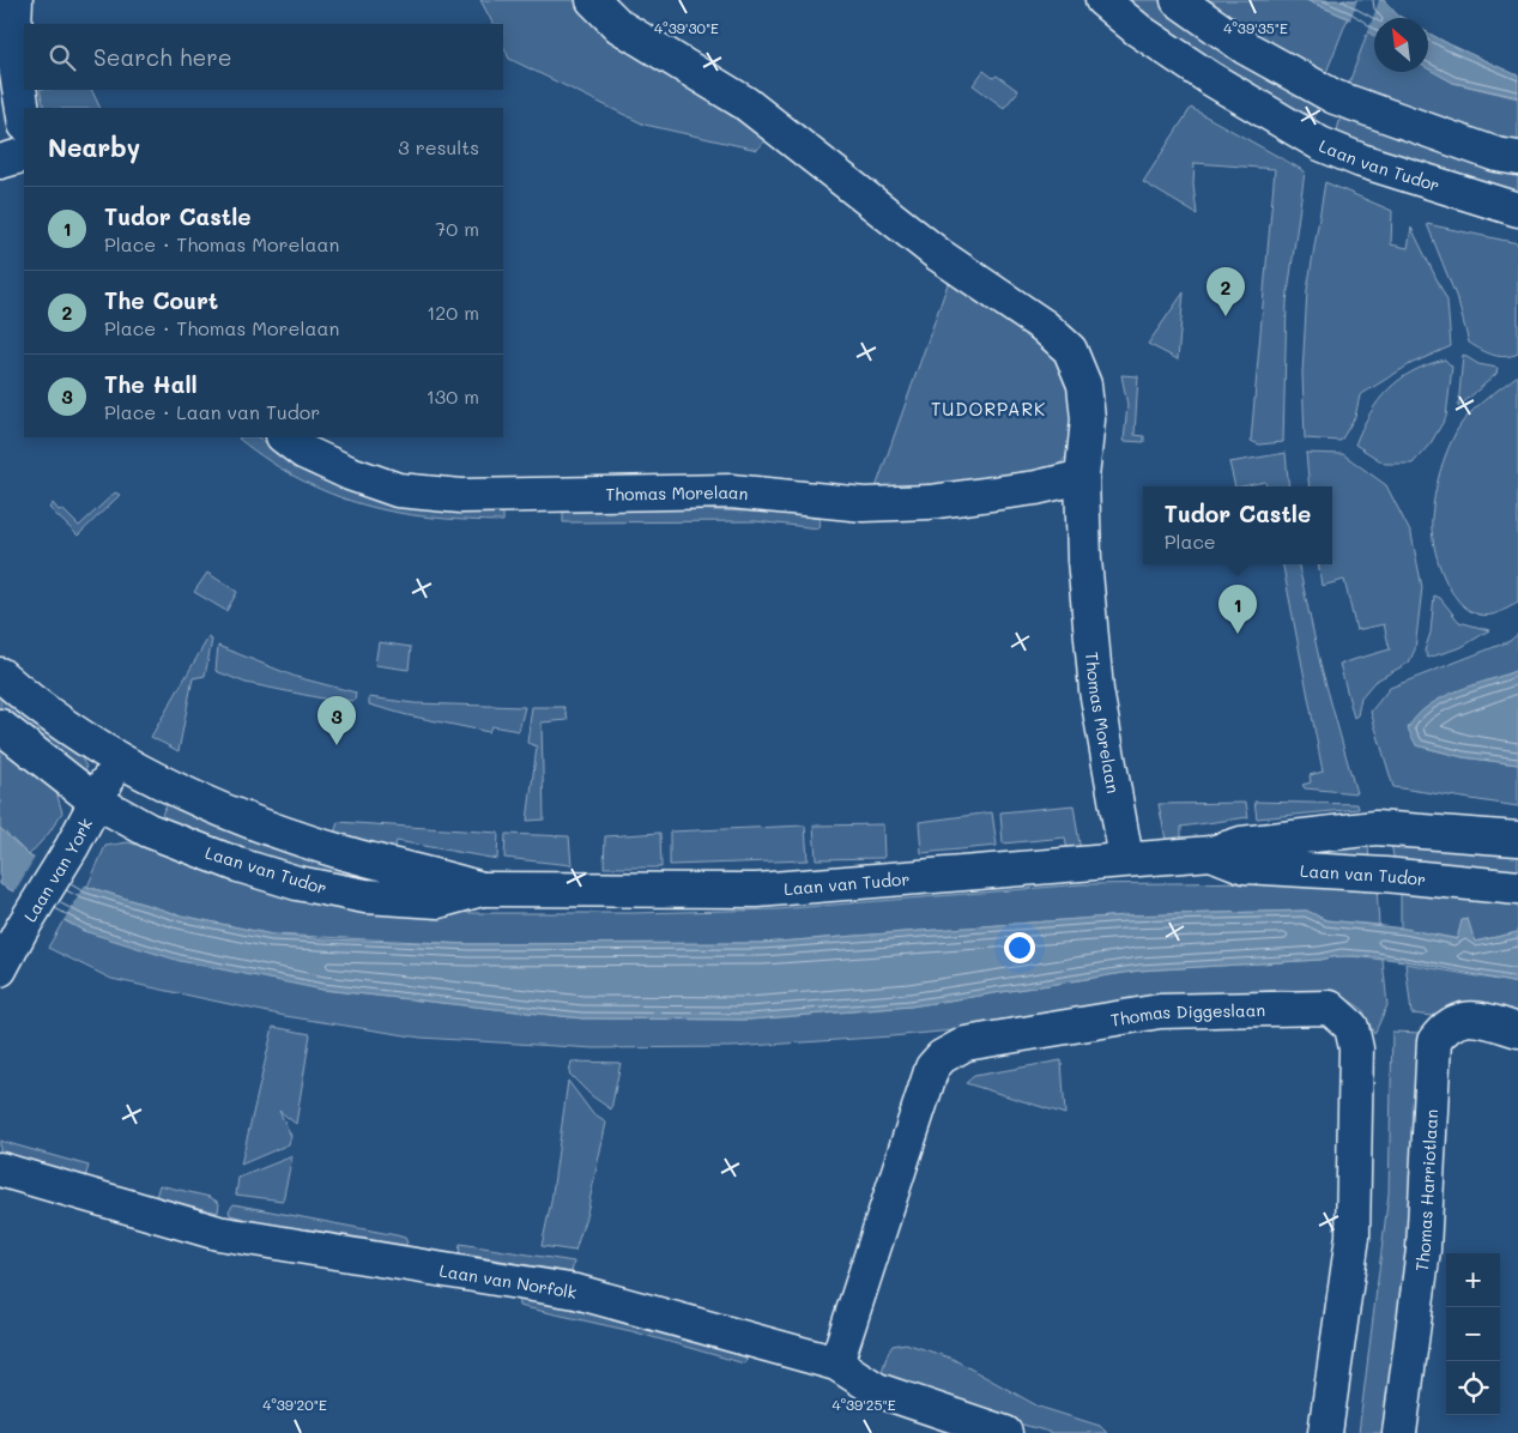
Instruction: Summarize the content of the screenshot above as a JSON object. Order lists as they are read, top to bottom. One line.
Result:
{"streets":{"street":["Laan van Tudor","Thomas Morelaan","Laan van York","Thomas Diggeslaan","Thomas Harriotlaan","Laan van Norfolk"]},"crossings":[["Laan van Tudor","Thomas Morelaan"],["Laan van Tudor","Laan van York"],["Thomas Diggeslaan","Laan van Norfolk"]],"districts":["TUDORPARK"],"north":"top left","page":{"search":"Search here","heading":["Nearby","3 results"],"list":[{"mark":"1","name":"Tudor Castle","note":"Place · Thomas Morelaan","value":"70 m"},{"mark":"2","name":"The Court","note":"Place · Thomas Morelaan","value":"120 m"},{"mark":"3","name":"The Hall","note":"Place · Laan van Tudor","value":"130 m"}],"pins":["2","1","3"],"popup":["Tudor Castle","Place"],"map_buttons":["+","−"]},"coordinates":["4°39'30\"E","4°39'35\"E","4°39'20\"E","4°39'25\"E"]}
